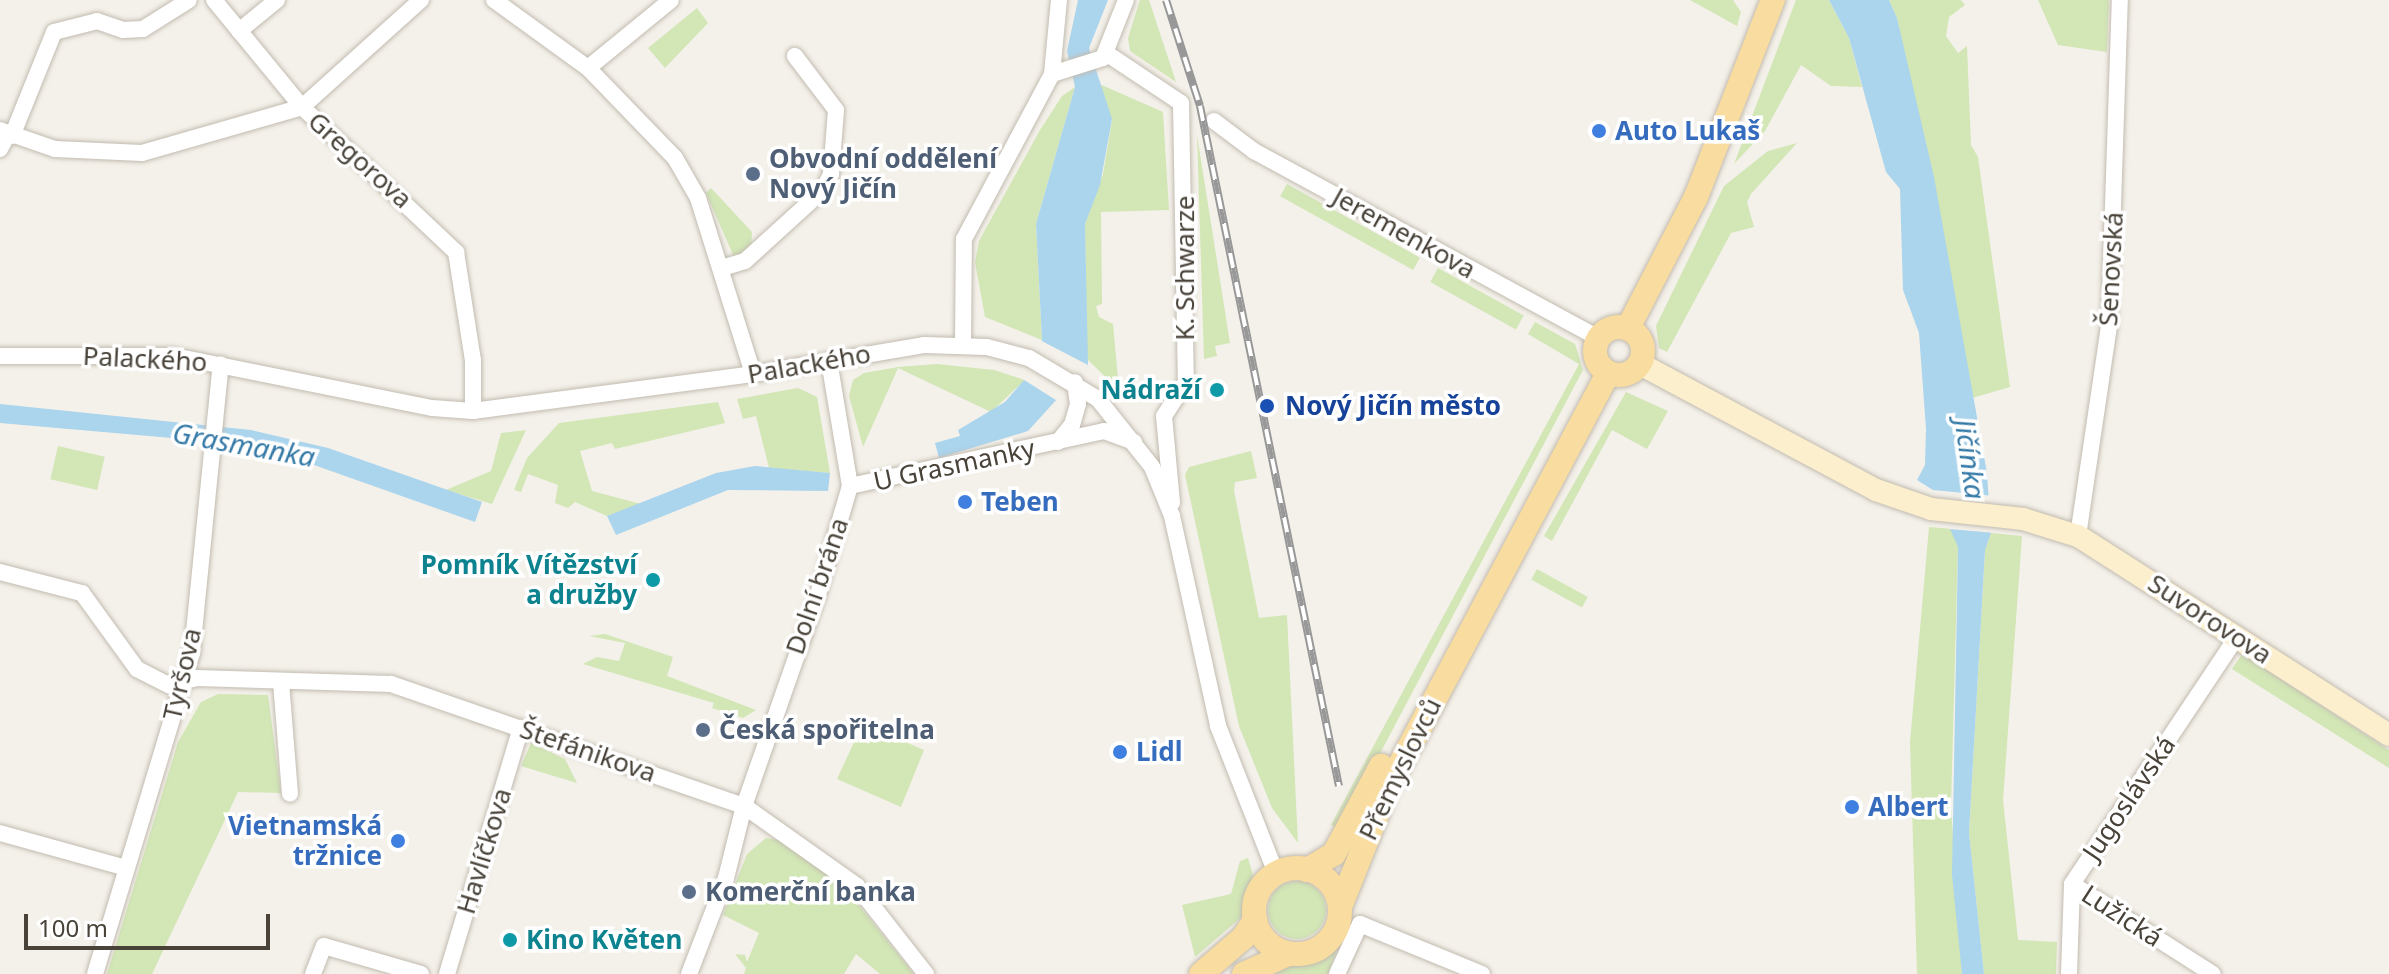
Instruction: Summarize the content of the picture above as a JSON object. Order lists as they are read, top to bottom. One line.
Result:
{"streets":{"main road":["Přemyslovců"],"street":["Gregorova","Jeremenkova","K. Schwarze","Šenovská","Palackého","U Grasmanky","Dolní brána","Suvorovova","Tyršova","Štefánikova","Jugoslávská","Havlíčkova","Lužická"]},"crossings":[["Gregorova","Palackého"],["Jeremenkova","Suvorovova"],["Jeremenkova","Přemyslovců"],["K. Schwarze","Palackého"],["Šenovská","Suvorovova"],["Palackého","U Grasmanky"],["Palackého","Dolní brána"],["Palackého","Tyršova"],["Palackého","Přemyslovců"],["U Grasmanky","Dolní brána"],["Dolní brána","Štefánikova"],["Suvorovova","Přemyslovců"],["Suvorovova","Jugoslávská"],["Tyršova","Štefánikova"],["Štefánikova","Havlíčkova"],["Jugoslávská","Lužická"]],"water":["Grasmanka","Jičínka"],"places":["Auto Lukaš","Obvodní oddělení Nový Jičín","Nádraží","Nový Jičín město","Teben","Pomník Vítězství a družby","Česká spořitelna","Lidl","Albert","Vietnamská tržnice","Komerční banka","Kino Květen"],"scale_bar":"100 m"}
